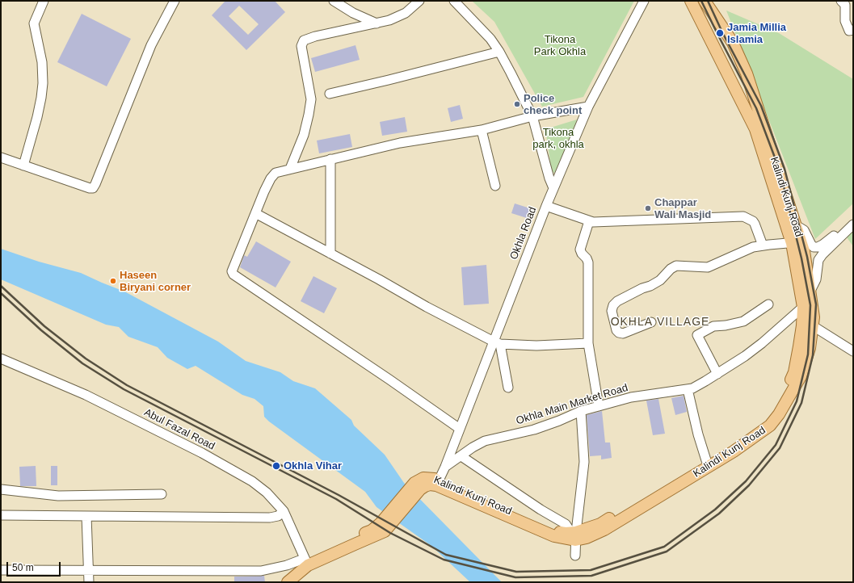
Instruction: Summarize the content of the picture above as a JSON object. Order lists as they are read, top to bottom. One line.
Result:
{"streets":{"main road":["Kalindi Kunj Road"],"street":["Okhla Road","Okhla Main Market Road","Abul Fazal Road"]},"crossings":[["Kalindi Kunj Road","Okhla Road"],["Kalindi Kunj Road","Okhla Main Market Road"],["Kalindi Kunj Road","Abul Fazal Road"],["Okhla Road","Okhla Main Market Road"]],"districts":["OKHLA VILLAGE"],"parks":["Tikona Park Okhla","Tikona park, okhla"],"places":["Jamia Millia Islamia","Police check point","Chappar Wali Masjid","Haseen Biryani corner","Okhla Vihar"],"scale_bar":"50 m"}
